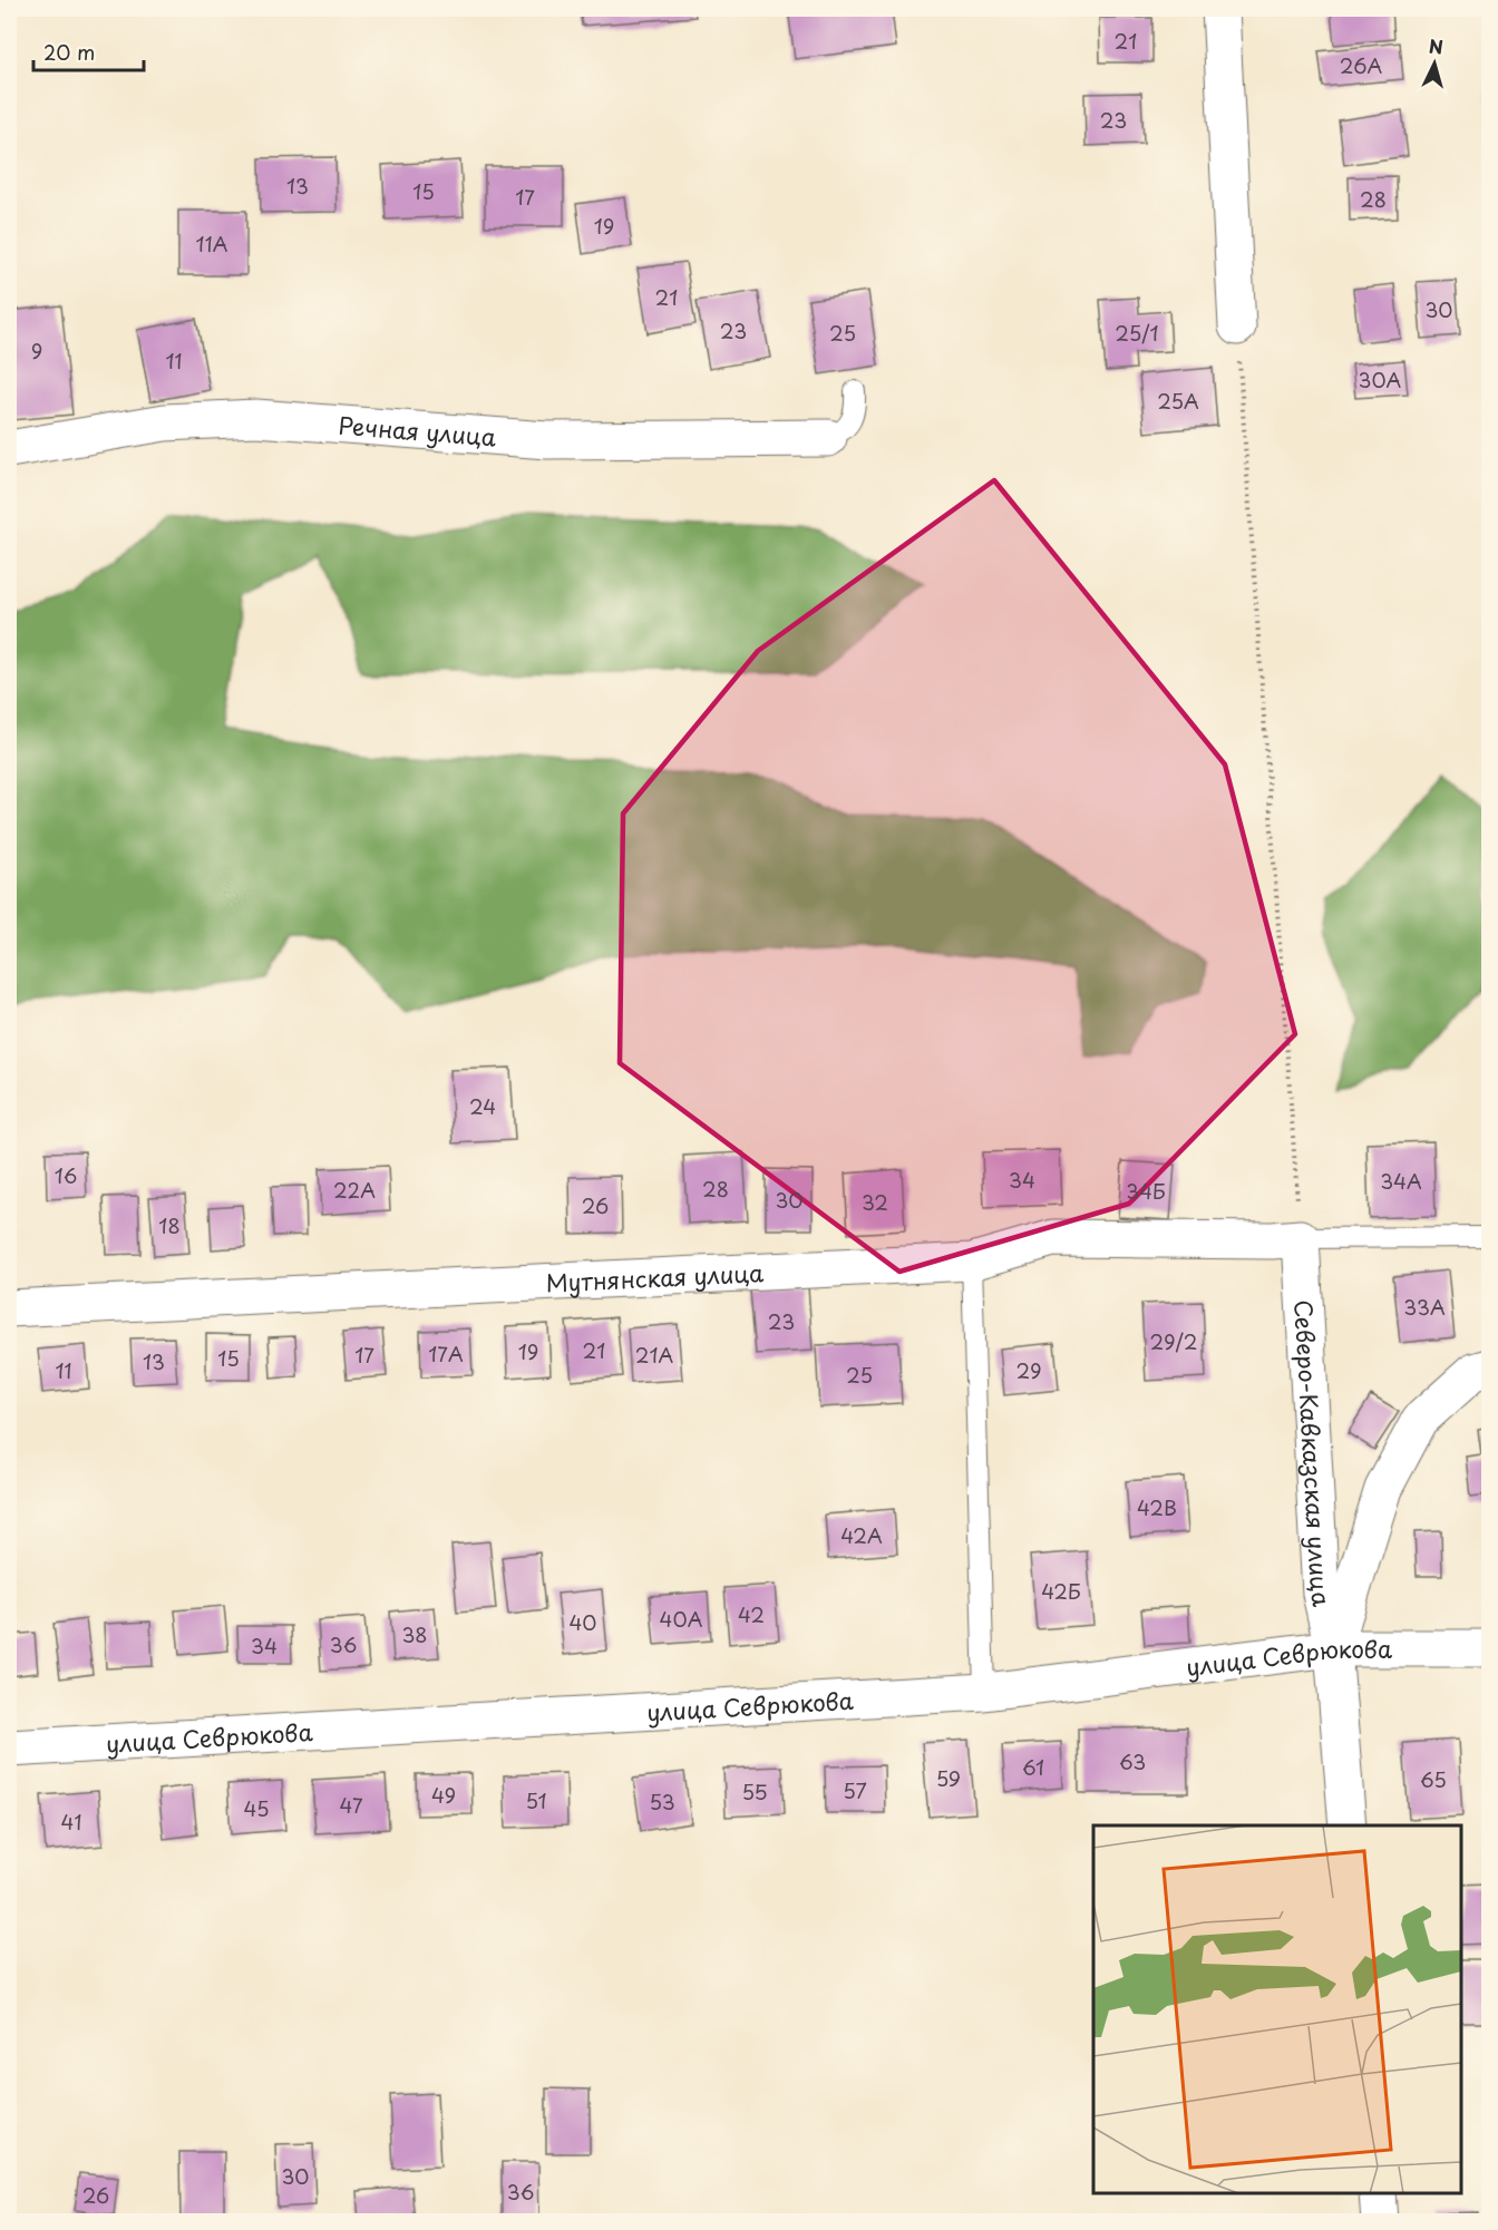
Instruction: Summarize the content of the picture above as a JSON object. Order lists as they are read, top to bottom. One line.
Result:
{"streets":{"street":["Речная улица","Мутнянская улица","Северо-Кавказская улица","улица Севрюкова"]},"crossings":[["Мутнянская улица","Северо-Кавказская улица"],["Северо-Кавказская улица","улица Севрюкова"]],"house_numbers":["21","26А","23","13","15","17","28","19","11А","21","30","23","25","25/1","9","11","30А","25А","24","16","34","34А","28","22А","34Б","30","32","26","18","33А","23","29/2","21","19","17А","17","21А","15","13","11","29","25","42В","42А","42Б","42","40А","40","38","36","34","63","61","59","65","57","55","49","51","53","47","45","41","30","36","26"],"scale_bar":"20 m","north":"top"}
